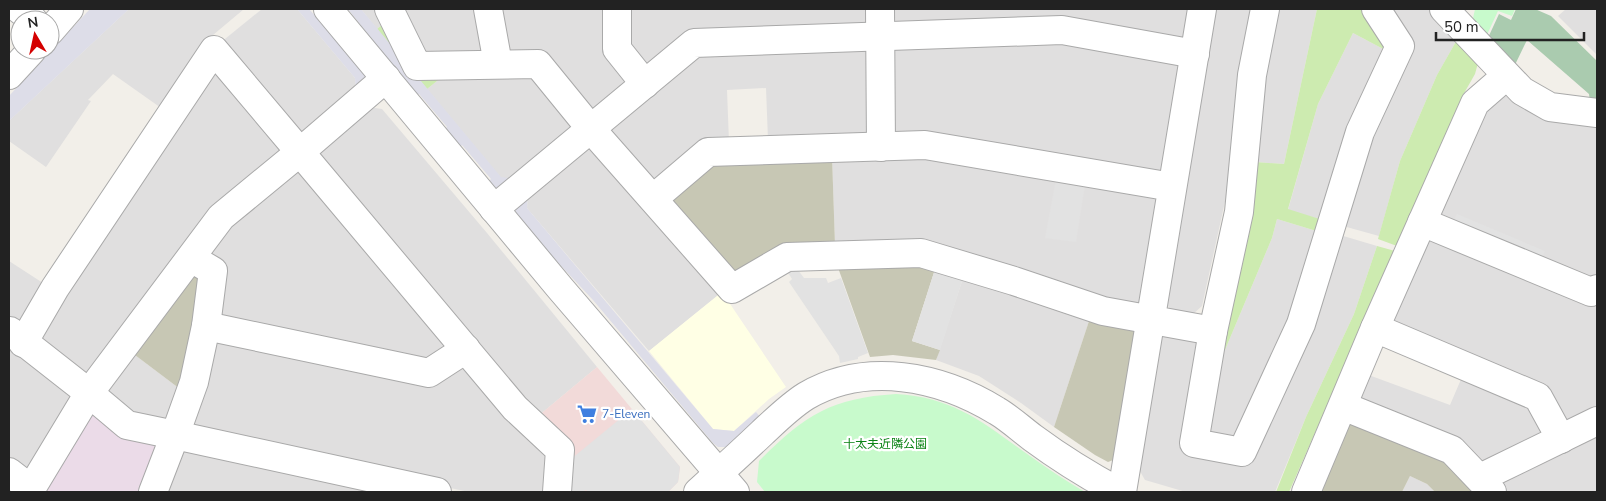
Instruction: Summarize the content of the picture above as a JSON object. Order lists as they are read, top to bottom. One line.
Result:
{"parks":["十太夫近隣公園"],"places":{"supermarket":["7-Eleven"]},"scale_bar":"50 m","north":"top"}
